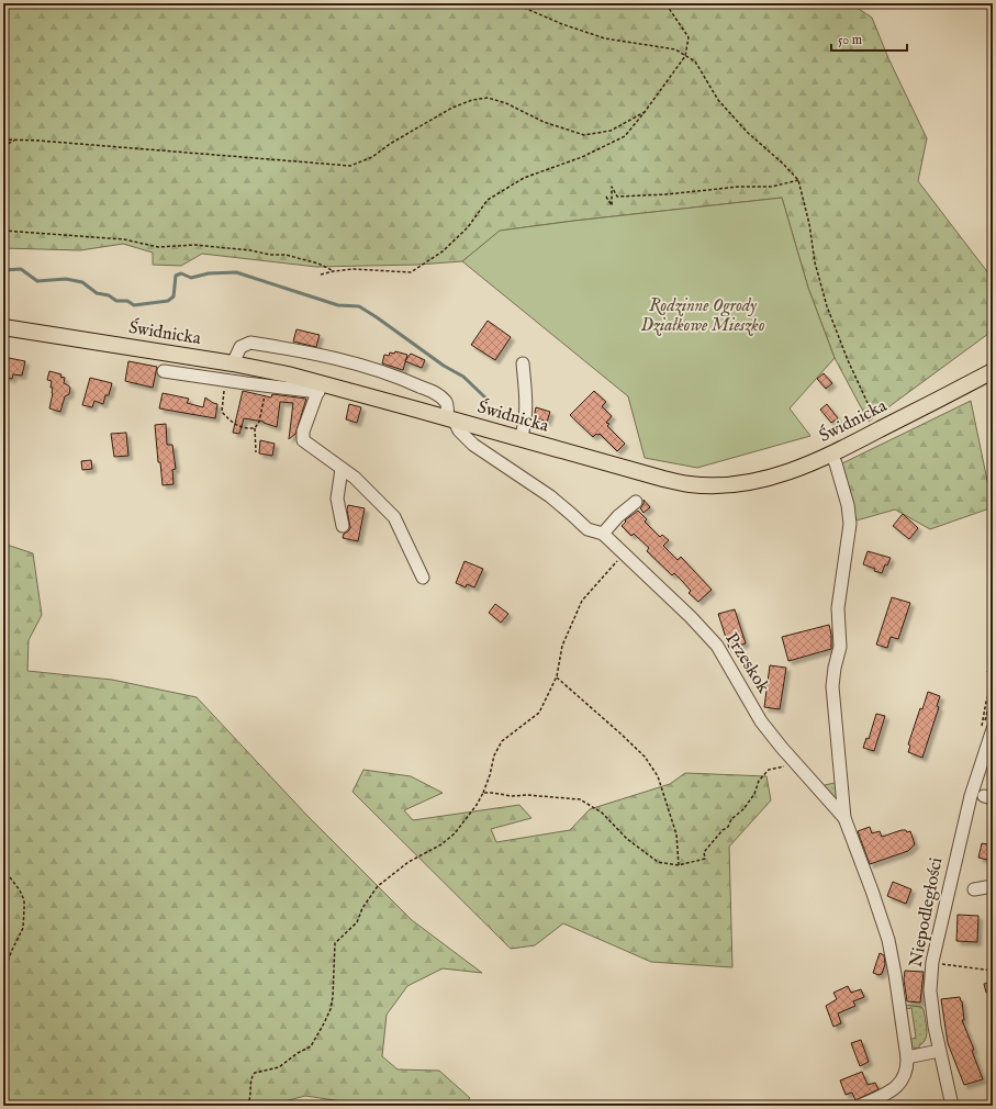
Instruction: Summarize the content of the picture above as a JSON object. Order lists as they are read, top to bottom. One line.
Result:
{"streets":{"main road":["Świdnicka"],"street":["Przeskok","Niepodległości"]},"crossings":[["Świdnicka","Przeskok"]],"parks":["Rodzinne Ogrody Działkowe Mieszko"],"scale_bar":"50 m"}
